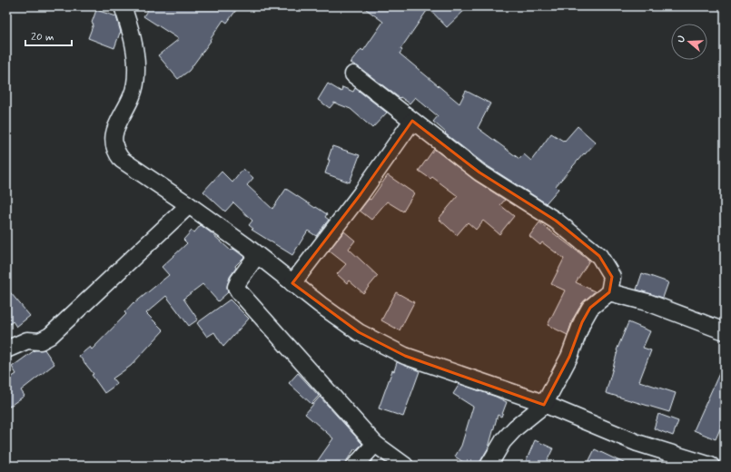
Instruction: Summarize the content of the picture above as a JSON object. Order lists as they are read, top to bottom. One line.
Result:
{"scale_bar":"20 m","north":"left"}
